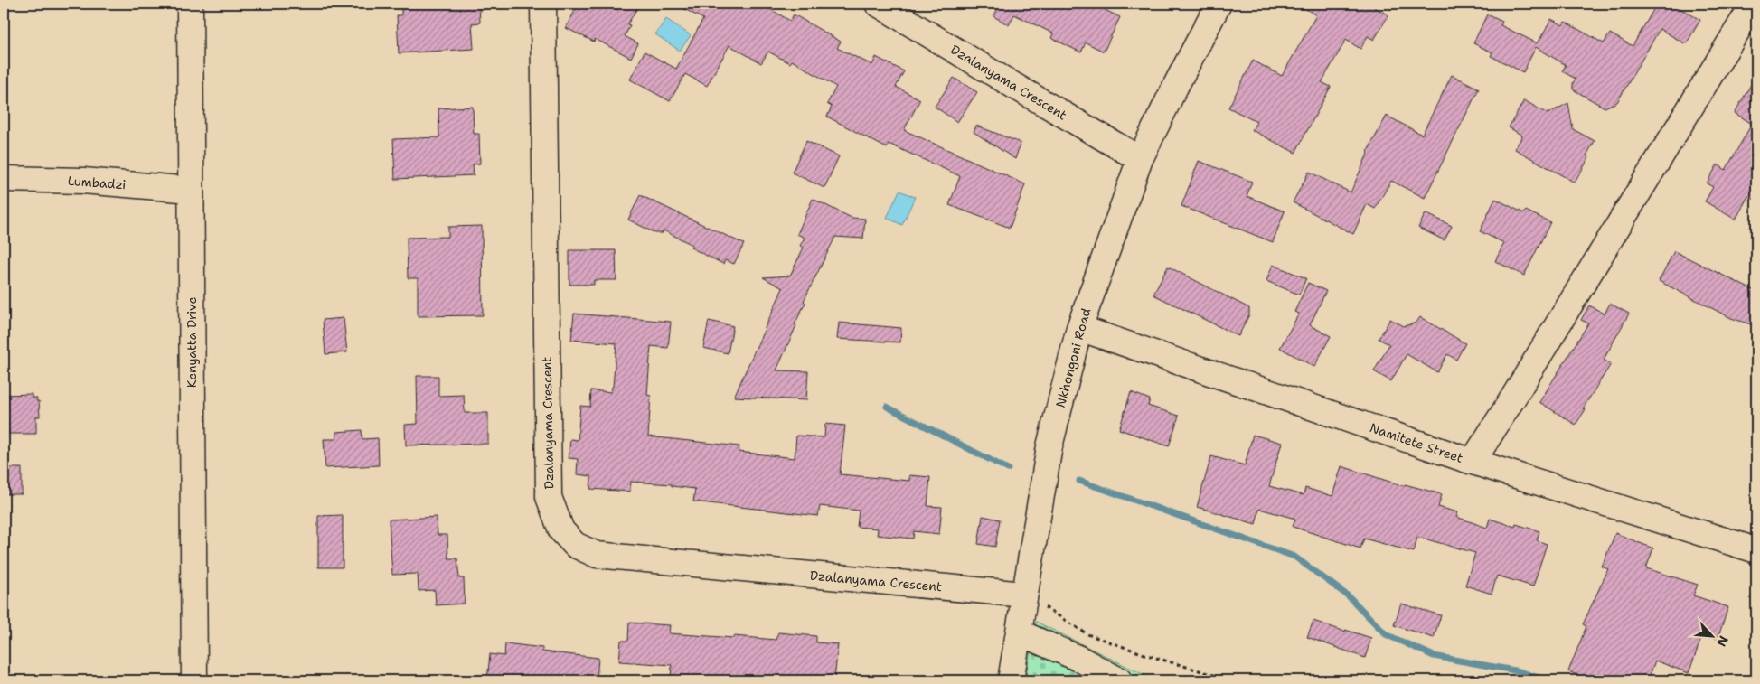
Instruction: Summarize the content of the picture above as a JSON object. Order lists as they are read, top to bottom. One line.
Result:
{"streets":{"street":["Dzalanyama Crescent","Lumbadzi","Kenyatta Drive","Nkhongoni Road","Namitete Street"]},"crossings":[["Dzalanyama Crescent","Nkhongoni Road"],["Lumbadzi","Kenyatta Drive"],["Nkhongoni Road","Namitete Street"]],"north":"bottom right"}
